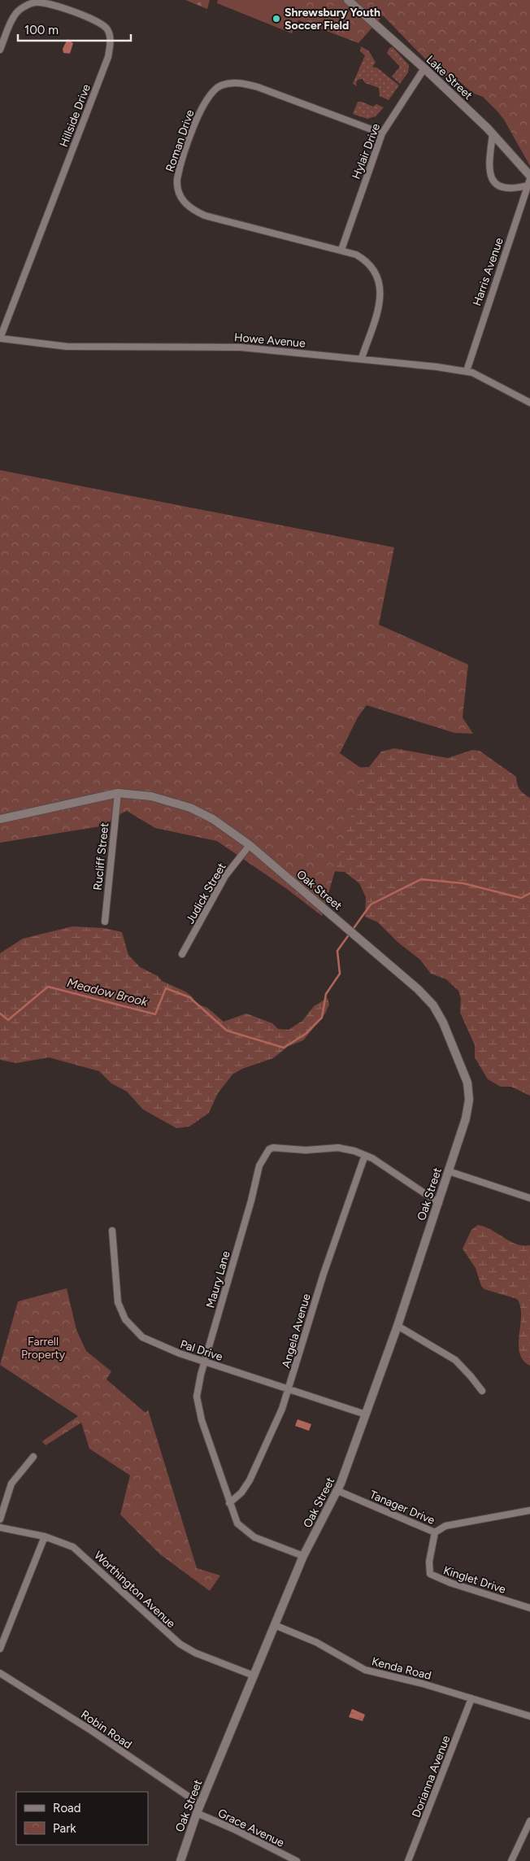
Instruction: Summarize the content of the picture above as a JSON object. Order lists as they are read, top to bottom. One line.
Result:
{"streets":{"street":["Lake Street","Hillside Drive","Roman Drive","Hylair Drive","Harris Avenue","Howe Avenue","Rucliff Street","Oak Street","Judick Street","Maury Lane","Angela Avenue","Pal Drive","Tanager Drive","Kinglet Drive","Worthington Avenue","Kenda Road","Robin Road","Dorianna Avenue","Grace Avenue"]},"crossings":[["Lake Street","Hylair Drive"],["Lake Street","Harris Avenue"],["Hillside Drive","Howe Avenue"],["Roman Drive","Hylair Drive"],["Roman Drive","Howe Avenue"],["Harris Avenue","Howe Avenue"],["Rucliff Street","Oak Street"],["Oak Street","Judick Street"],["Oak Street","Maury Lane"],["Oak Street","Pal Drive"],["Oak Street","Tanager Drive"],["Oak Street","Worthington Avenue"],["Oak Street","Kenda Road"],["Oak Street","Robin Road"],["Oak Street","Grace Avenue"],["Maury Lane","Angela Avenue"],["Maury Lane","Pal Drive"],["Angela Avenue","Pal Drive"],["Tanager Drive","Kinglet Drive"],["Kenda Road","Dorianna Avenue"]],"water":["Meadow Brook"],"parks":["Farrell Property"],"places":["Shrewsbury Youth Soccer Field"],"legend":["Road","Park"],"scale_bar":"100 m"}
